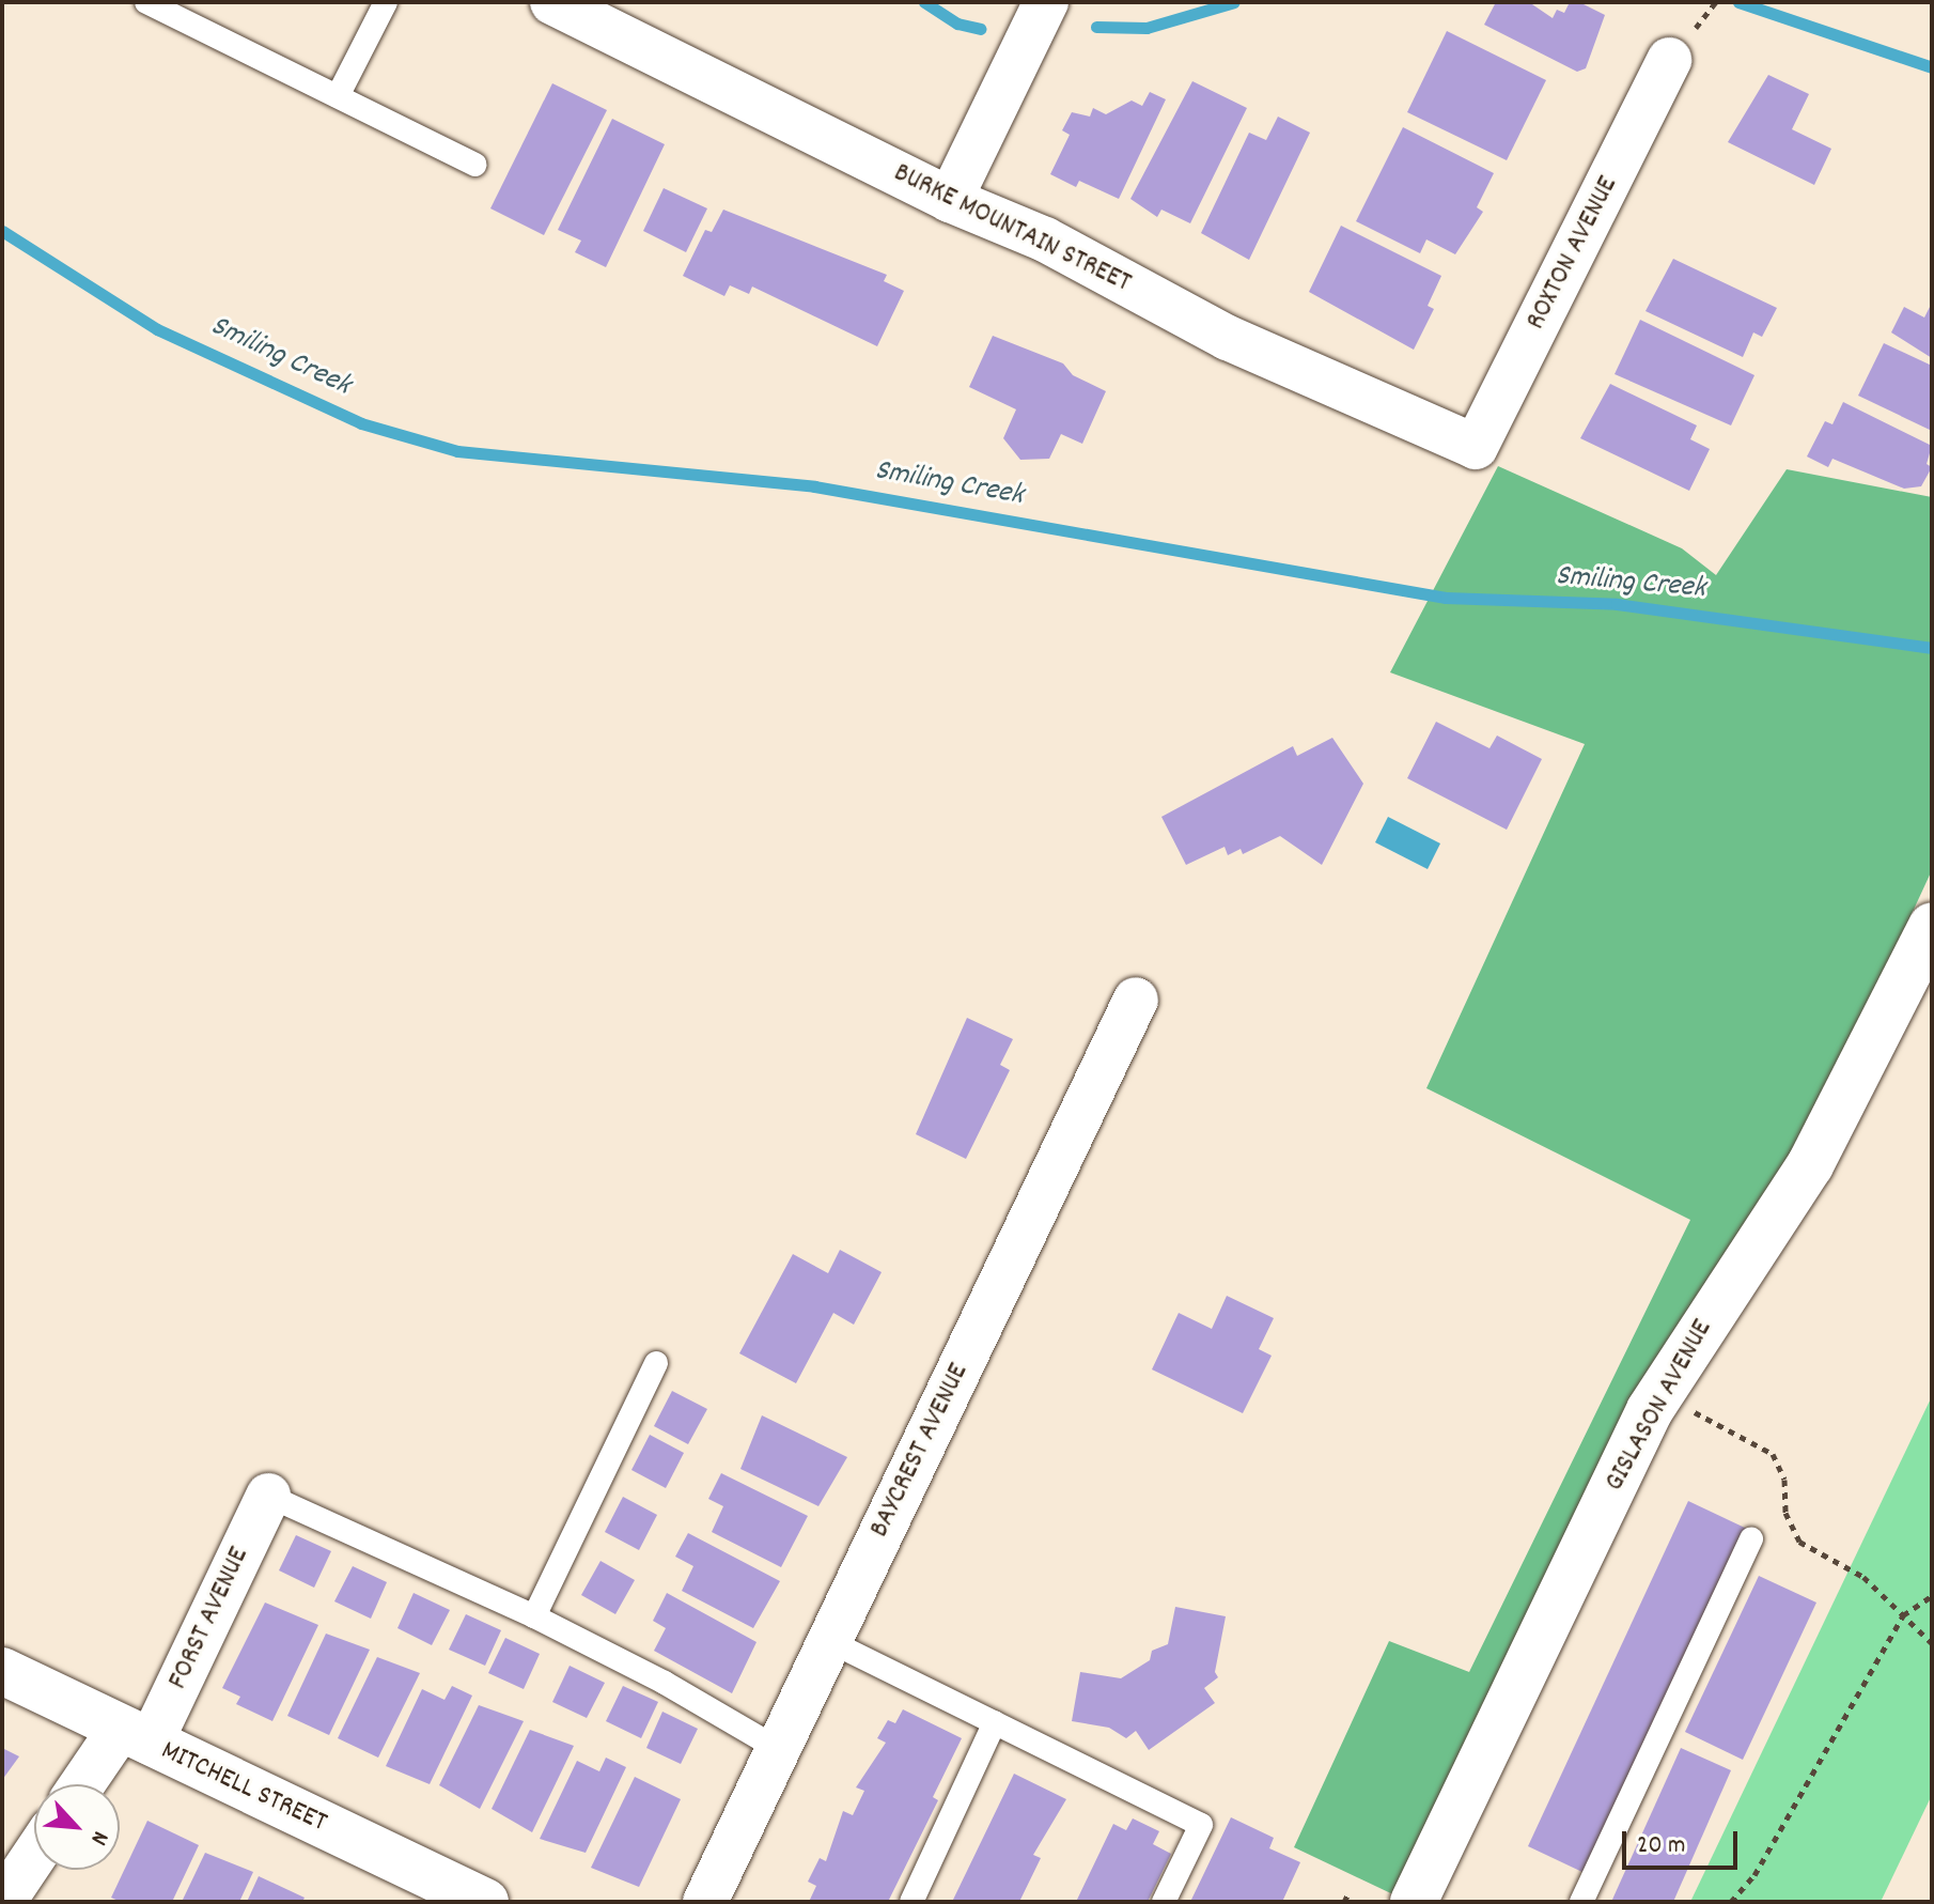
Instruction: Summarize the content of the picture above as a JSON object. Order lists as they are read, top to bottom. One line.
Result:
{"streets":{"street":["BURKE MOUNTAIN STREET","ROXTON AVENUE","GISLASON AVENUE","BAYCREST AVENUE","FORST AVENUE","MITCHELL STREET"]},"crossings":[["BURKE MOUNTAIN STREET","ROXTON AVENUE"],["FORST AVENUE","MITCHELL STREET"]],"water":["Smiling Creek"],"scale_bar":"20 m","north":"bottom right"}
